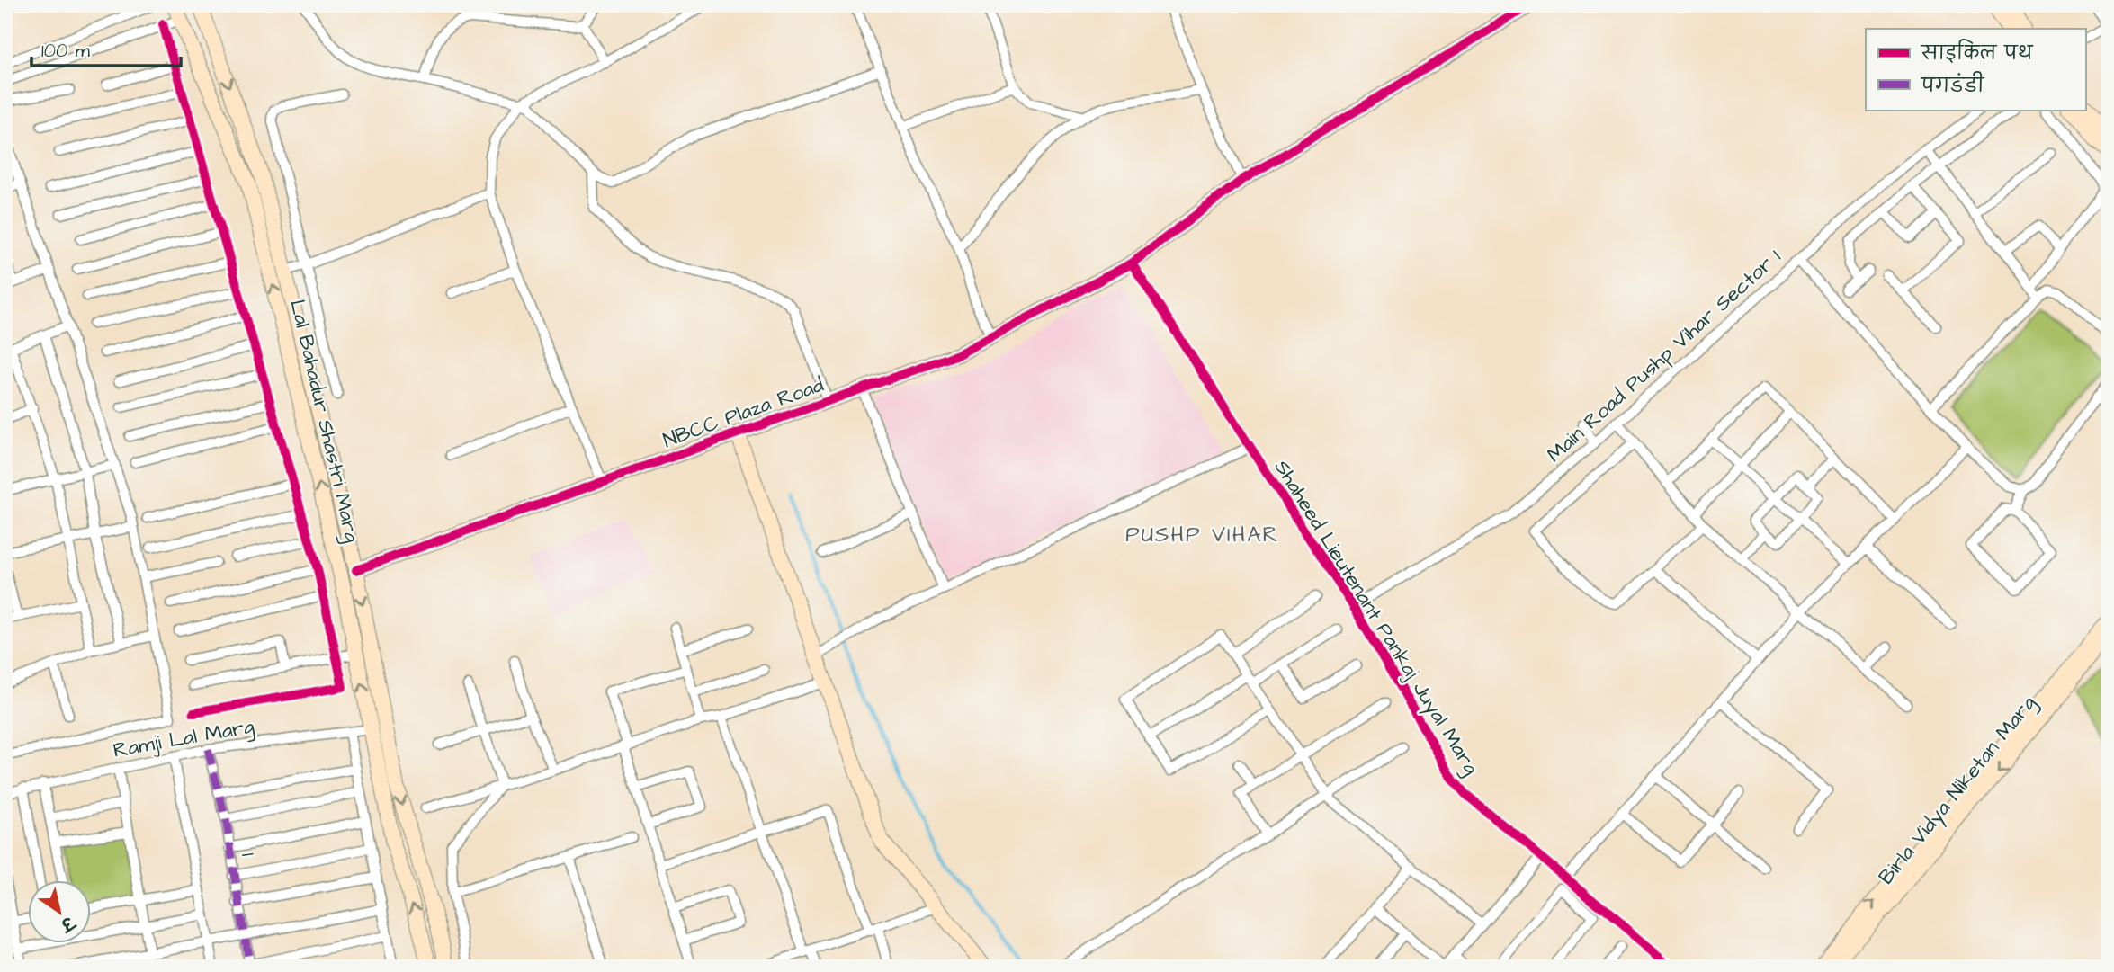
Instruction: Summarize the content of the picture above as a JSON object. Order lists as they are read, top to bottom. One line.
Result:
{"streets":{"street":["Main Road Pushp Vihar Sector 1","NBCC Plaza Road","Lal Bahadur Shastri Marg","Shaheed Lieutenant Pankaj Juyal Marg","Ramji Lal Marg","Birla Vidya Niketan Marg","1"]},"crossings":[["Main Road Pushp Vihar Sector 1","Shaheed Lieutenant Pankaj Juyal Marg"],["NBCC Plaza Road","Lal Bahadur Shastri Marg"],["NBCC Plaza Road","Shaheed Lieutenant Pankaj Juyal Marg"],["Lal Bahadur Shastri Marg","Ramji Lal Marg"],["Ramji Lal Marg","1"]],"districts":["PUSHP VIHAR"],"legend":["साइकिल पथ","पगडंडी"],"scale_bar":"100 m","north":"bottom right"}
